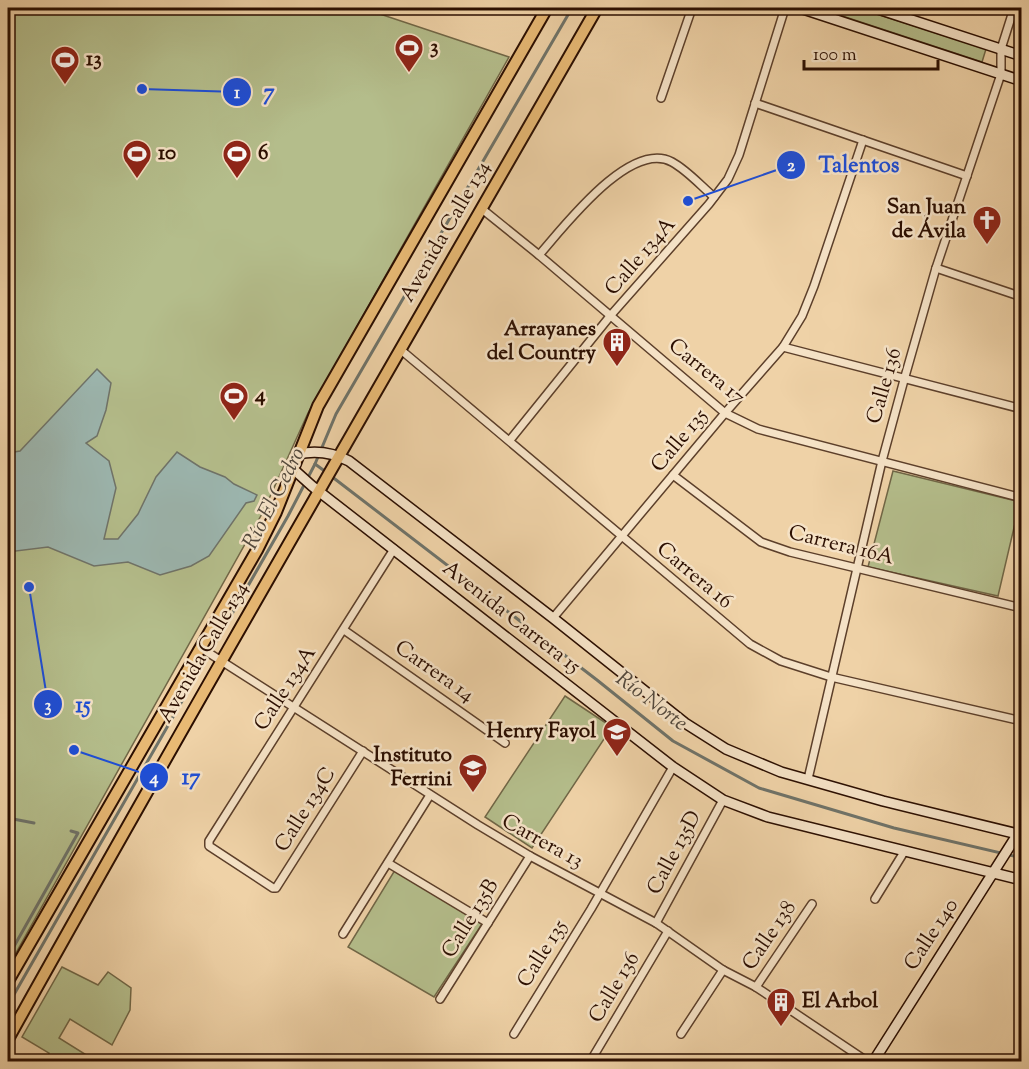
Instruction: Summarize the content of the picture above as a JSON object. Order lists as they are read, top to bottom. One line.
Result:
{"streets":{"main road":["Avenida Calle 134","Avenida Carrera 15","Calle 140"],"street":["Calle 134A","Carrera 17","Calle 136","Calle 135","Carrera 16A","Carrera 16","Carrera 14","Calle 134C","Carrera 13","Calle 135D","Calle 135B","Calle 138"]},"crossings":[["Avenida Calle 134","Carrera 17"],["Avenida Calle 134","Carrera 16"],["Avenida Calle 134","Avenida Carrera 15"],["Avenida Calle 134","Carrera 13"],["Calle 134A","Carrera 17"],["Calle 134A","Carrera 16"],["Calle 134A","Avenida Carrera 15"],["Calle 134A","Carrera 14"],["Calle 134A","Calle 134C"],["Calle 134A","Carrera 13"],["Carrera 17","Calle 136"],["Carrera 17","Calle 135"],["Calle 136","Carrera 16A"],["Calle 136","Carrera 16"],["Calle 136","Avenida Carrera 15"],["Calle 136","Carrera 13"],["Calle 135","Carrera 16A"],["Calle 135","Carrera 16"],["Calle 135","Avenida Carrera 15"],["Calle 135","Carrera 13"],["Avenida Carrera 15","Calle 135D"],["Avenida Carrera 15","Calle 140"],["Calle 134C","Carrera 13"],["Carrera 13","Calle 135D"],["Carrera 13","Calle 135B"],["Carrera 13","Calle 138"]],"water":["Río El Cedro","Río Norte"],"places":{"sports":["3","13","10","6","4"],"other":["7","Talentos","15","17"],"church":["San Juan de Ávila"],"building":["Arrayanes del Country","El Arbol"],"school or university":["Henry Fayol","Instituto Ferrini"]},"scale_bar":"100 m"}
